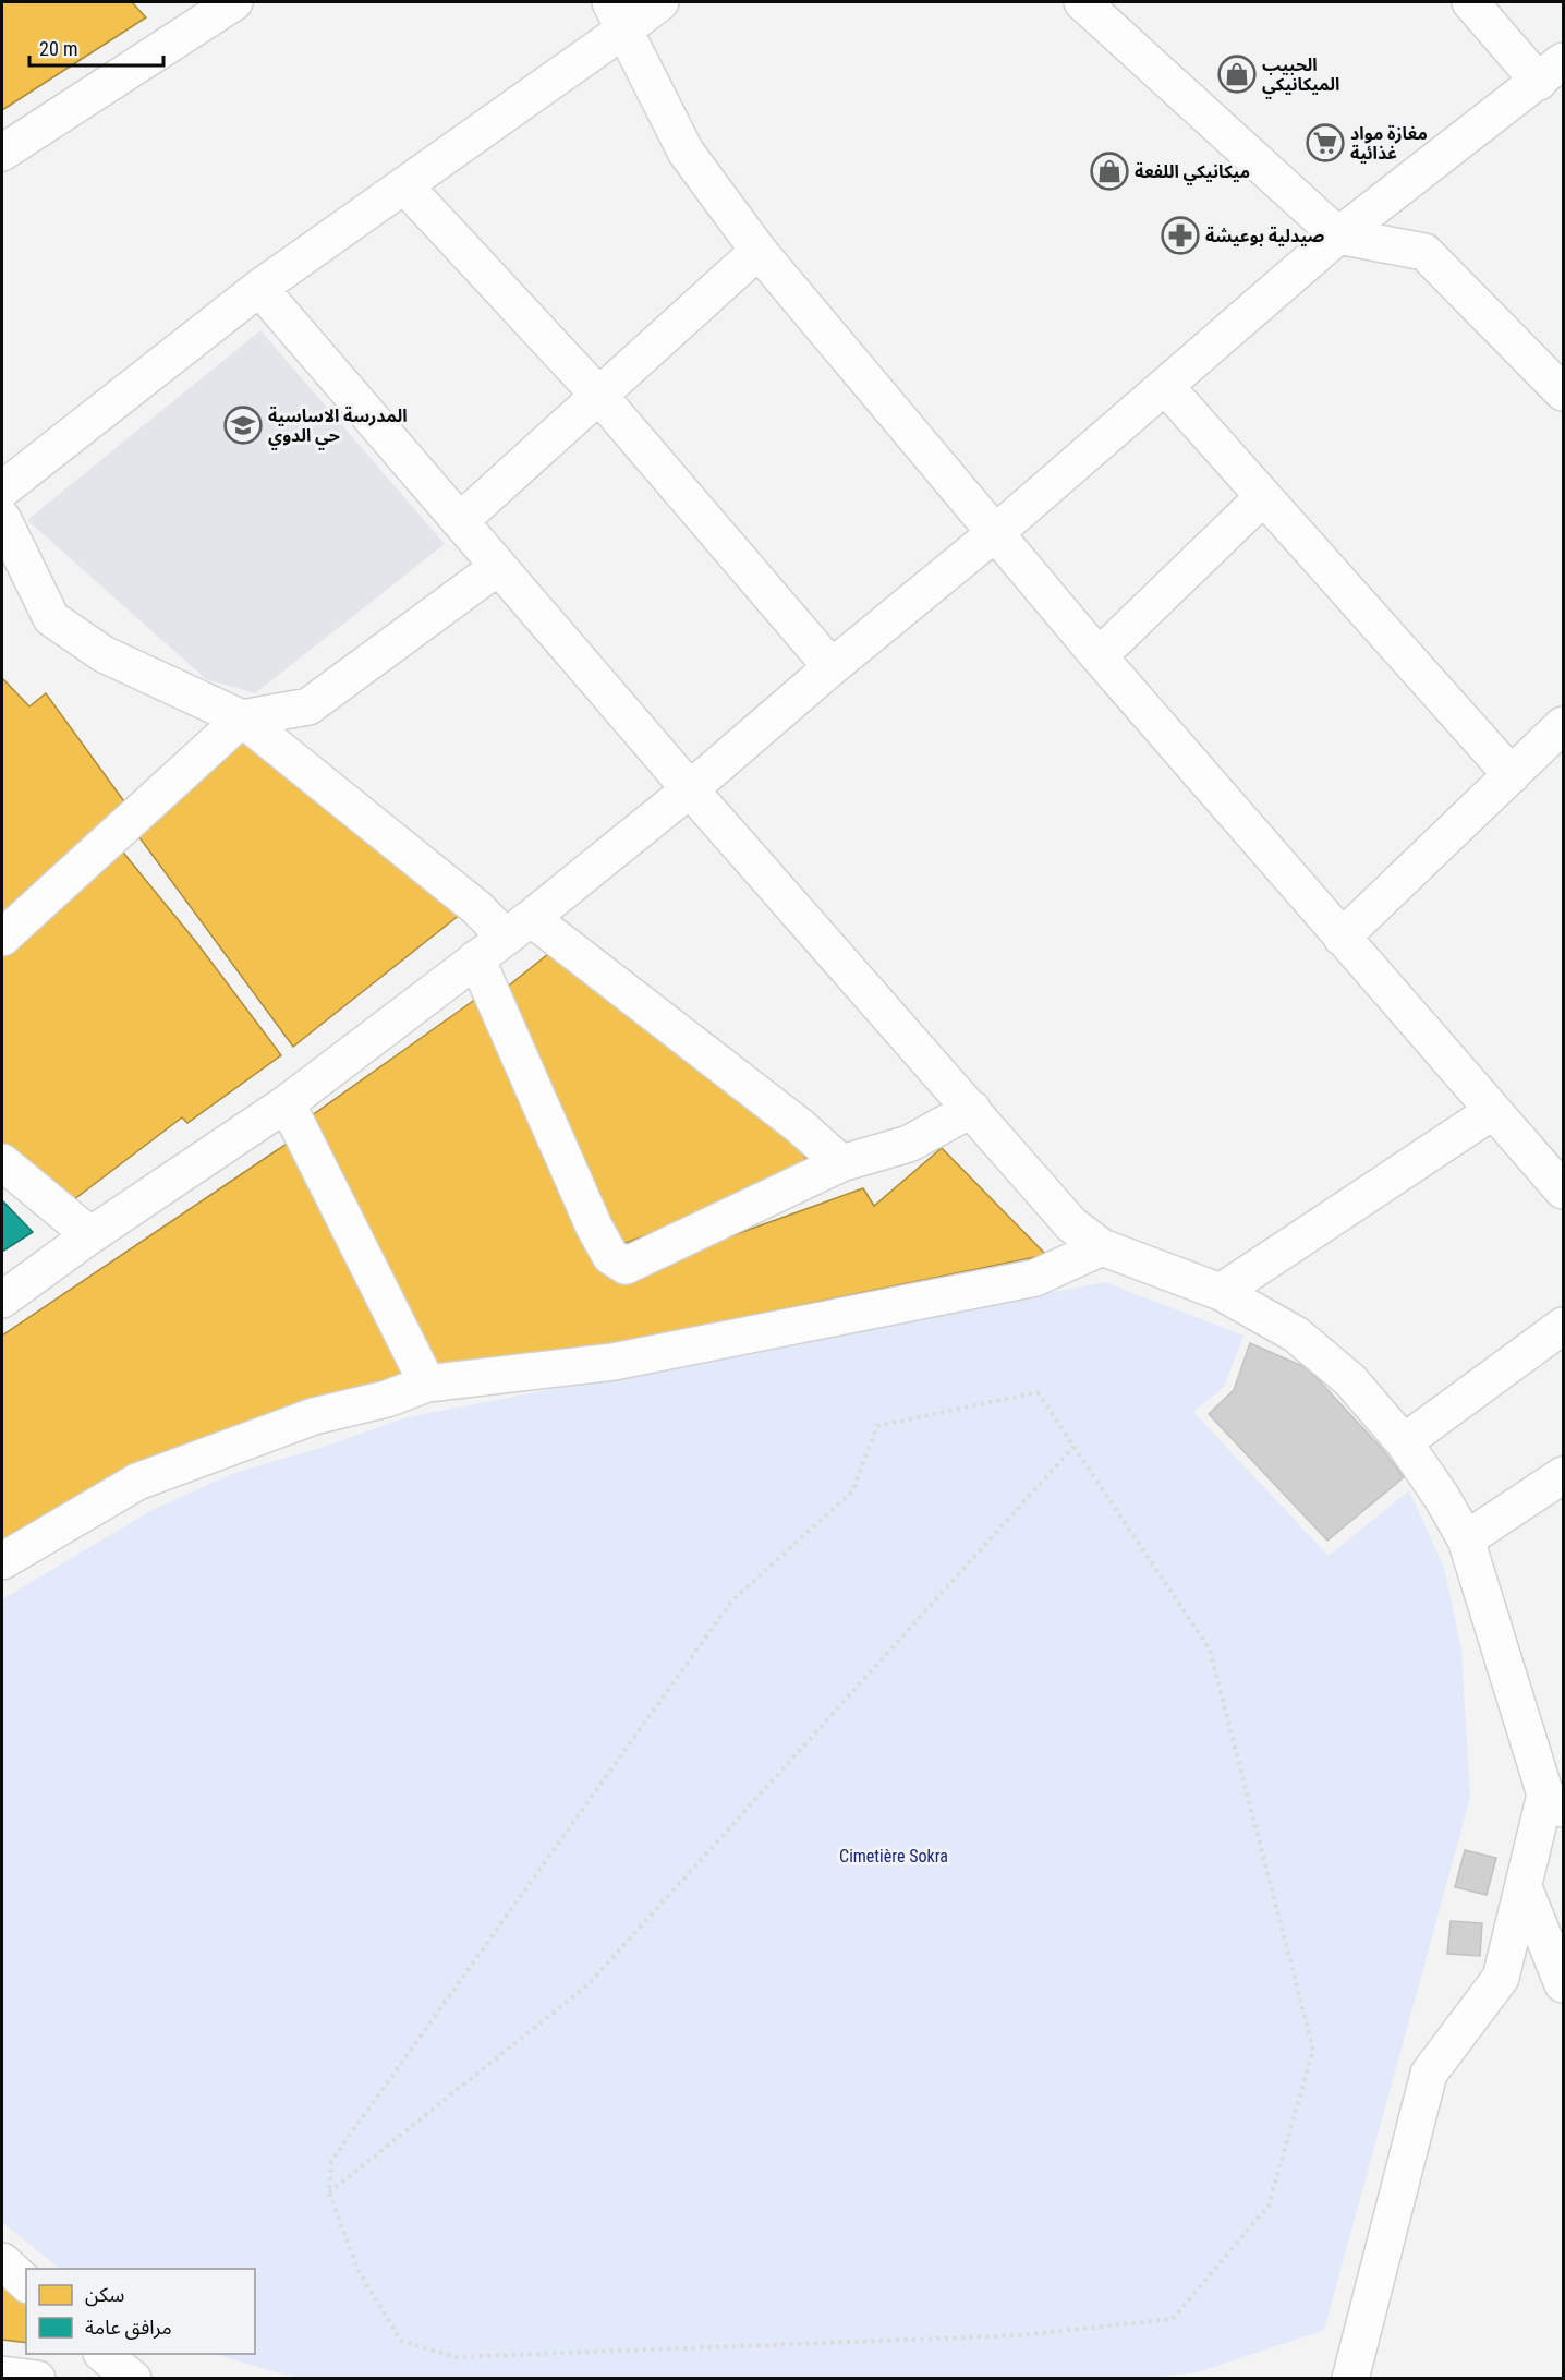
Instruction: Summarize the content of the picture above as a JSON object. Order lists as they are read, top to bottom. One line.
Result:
{"parks":["Cimetière Sokra"],"places":{"shop":["الحبيب الميكانيكي","ميكانيكي اللفعة"],"supermarket":["مغازة مواد غذائية"],"pharmacy":["صيدلية بوعيشة"],"school or university":["المدرسة الاساسية حي الدوي"]},"legend":["سكن","مرافق عامة"],"scale_bar":"20 m"}
